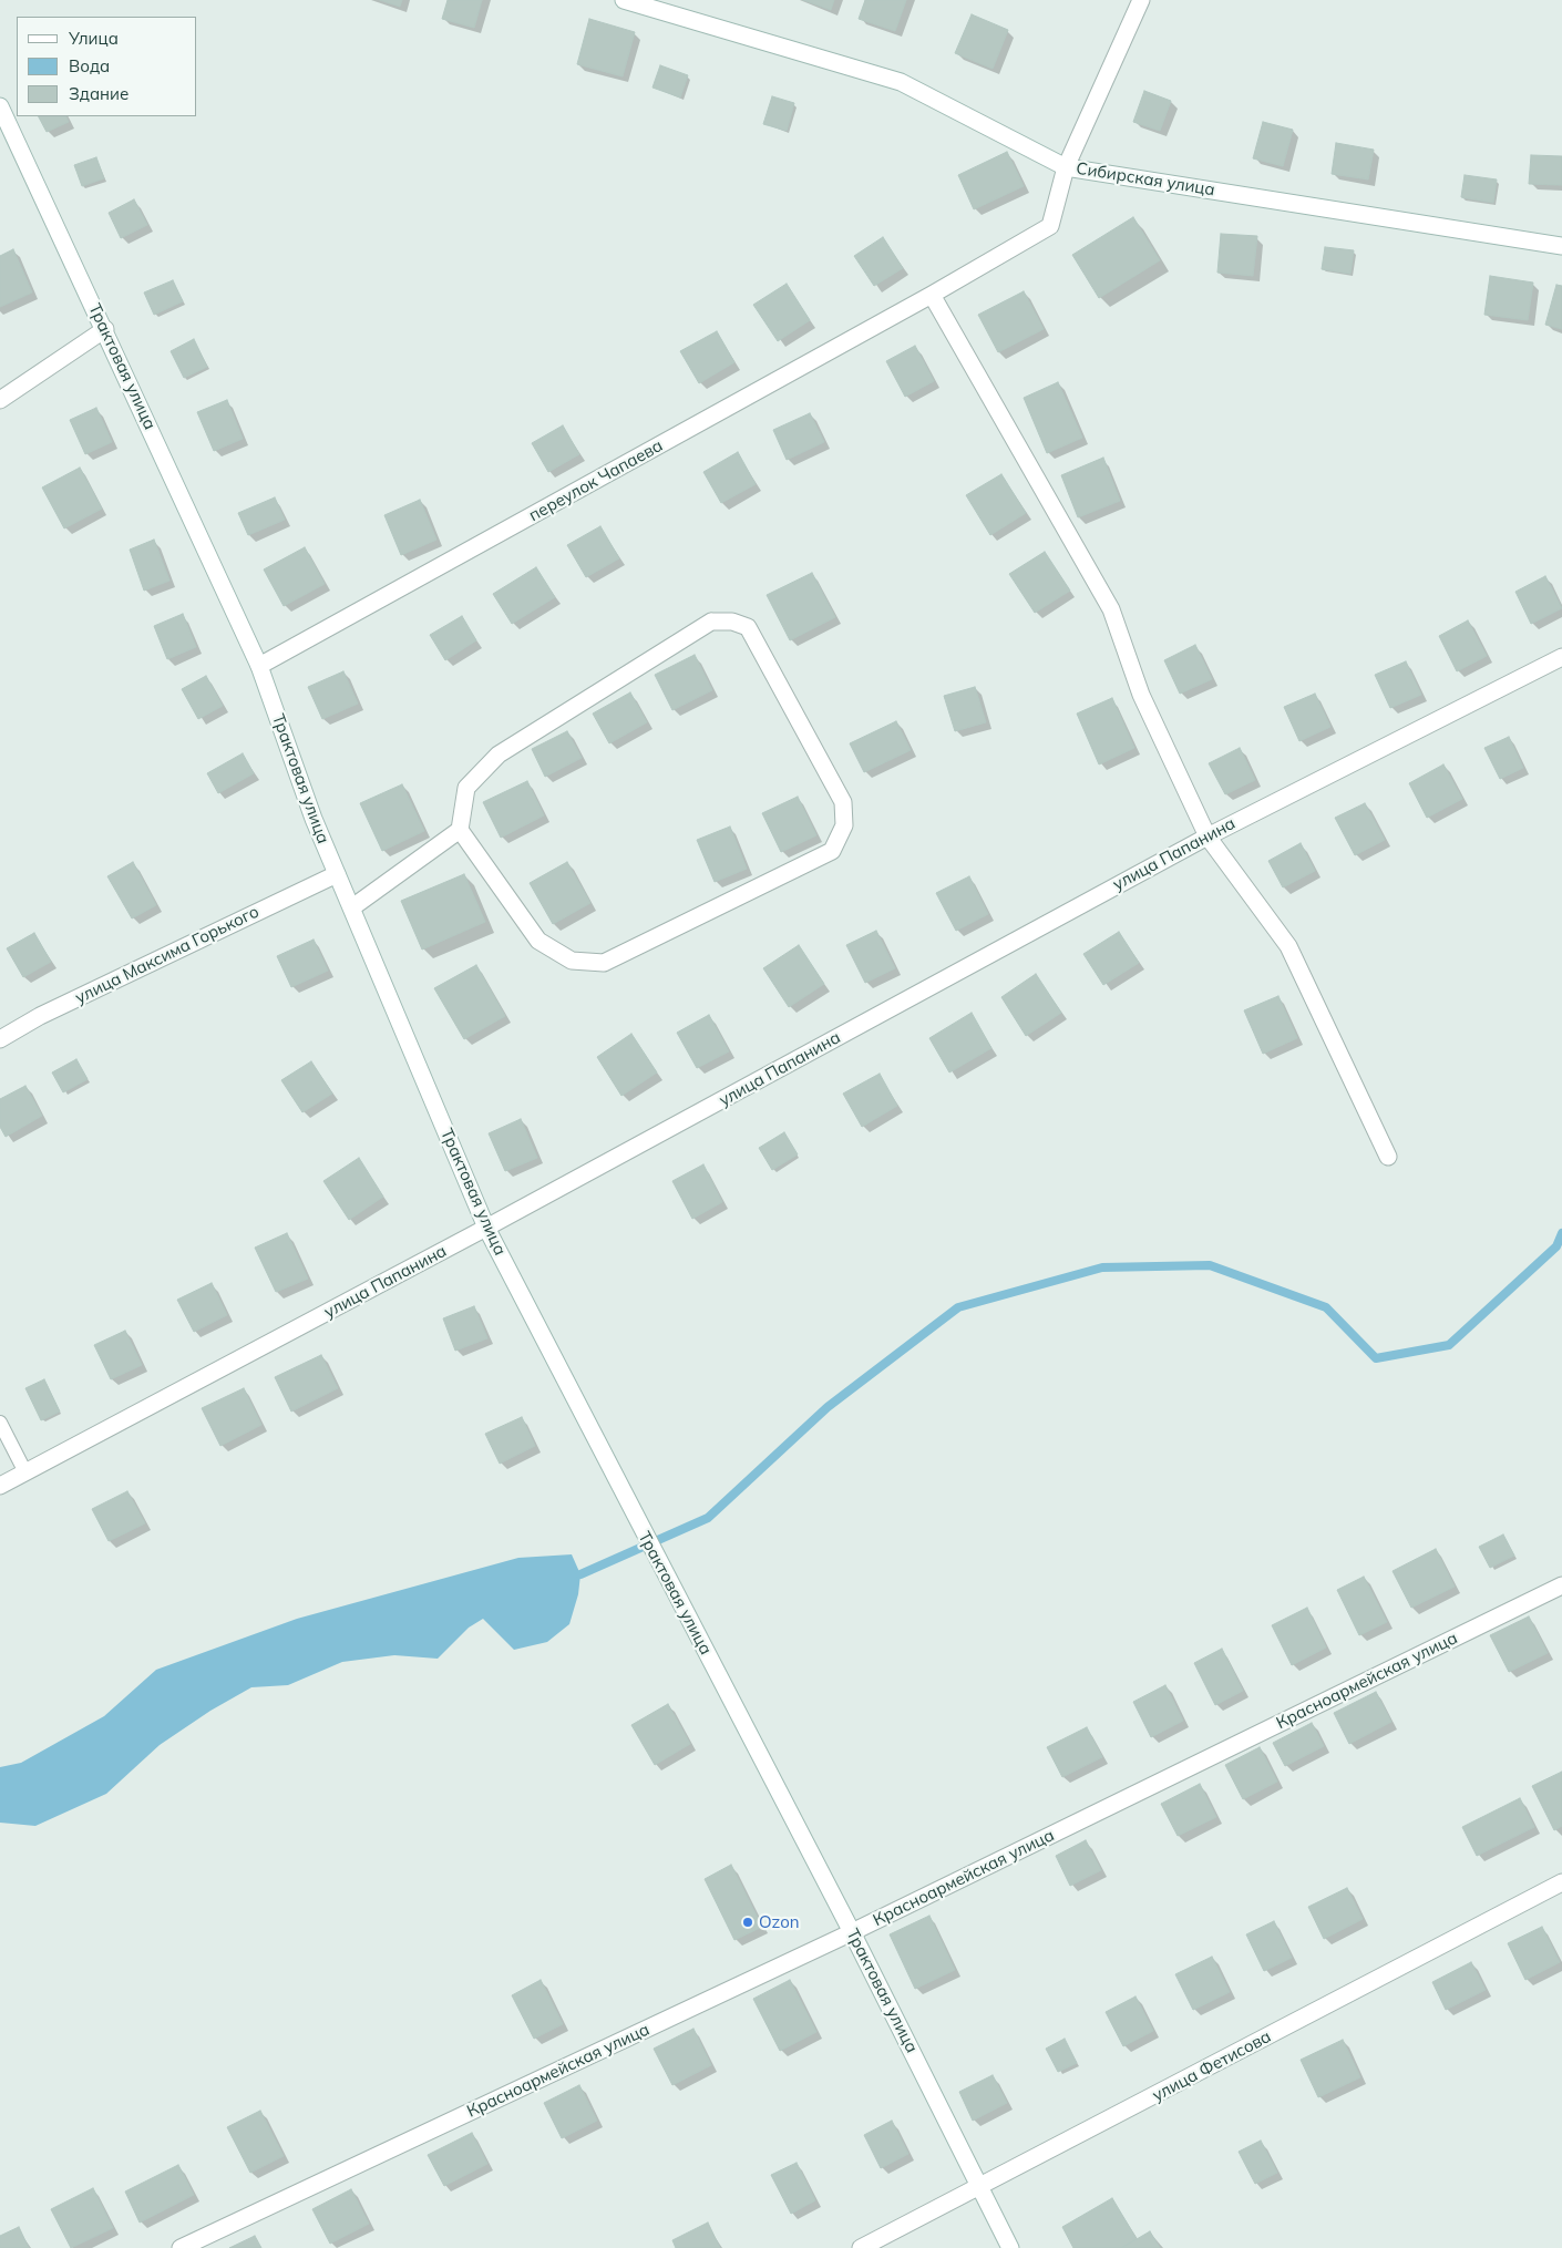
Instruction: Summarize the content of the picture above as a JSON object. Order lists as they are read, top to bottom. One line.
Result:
{"streets":{"street":["Сибирская улица","Трактовая улица","переулок Чапаева","улица Папанина","улица Максима Горького","Красноармейская улица","улица Фетисова"]},"crossings":[["Сибирская улица","переулок Чапаева"],["Трактовая улица","переулок Чапаева"],["Трактовая улица","улица Папанина"],["Трактовая улица","улица Максима Горького"],["Трактовая улица","Красноармейская улица"],["Трактовая улица","улица Фетисова"]],"places":["Ozon"],"legend":["Улица","Вода","Здание"]}
